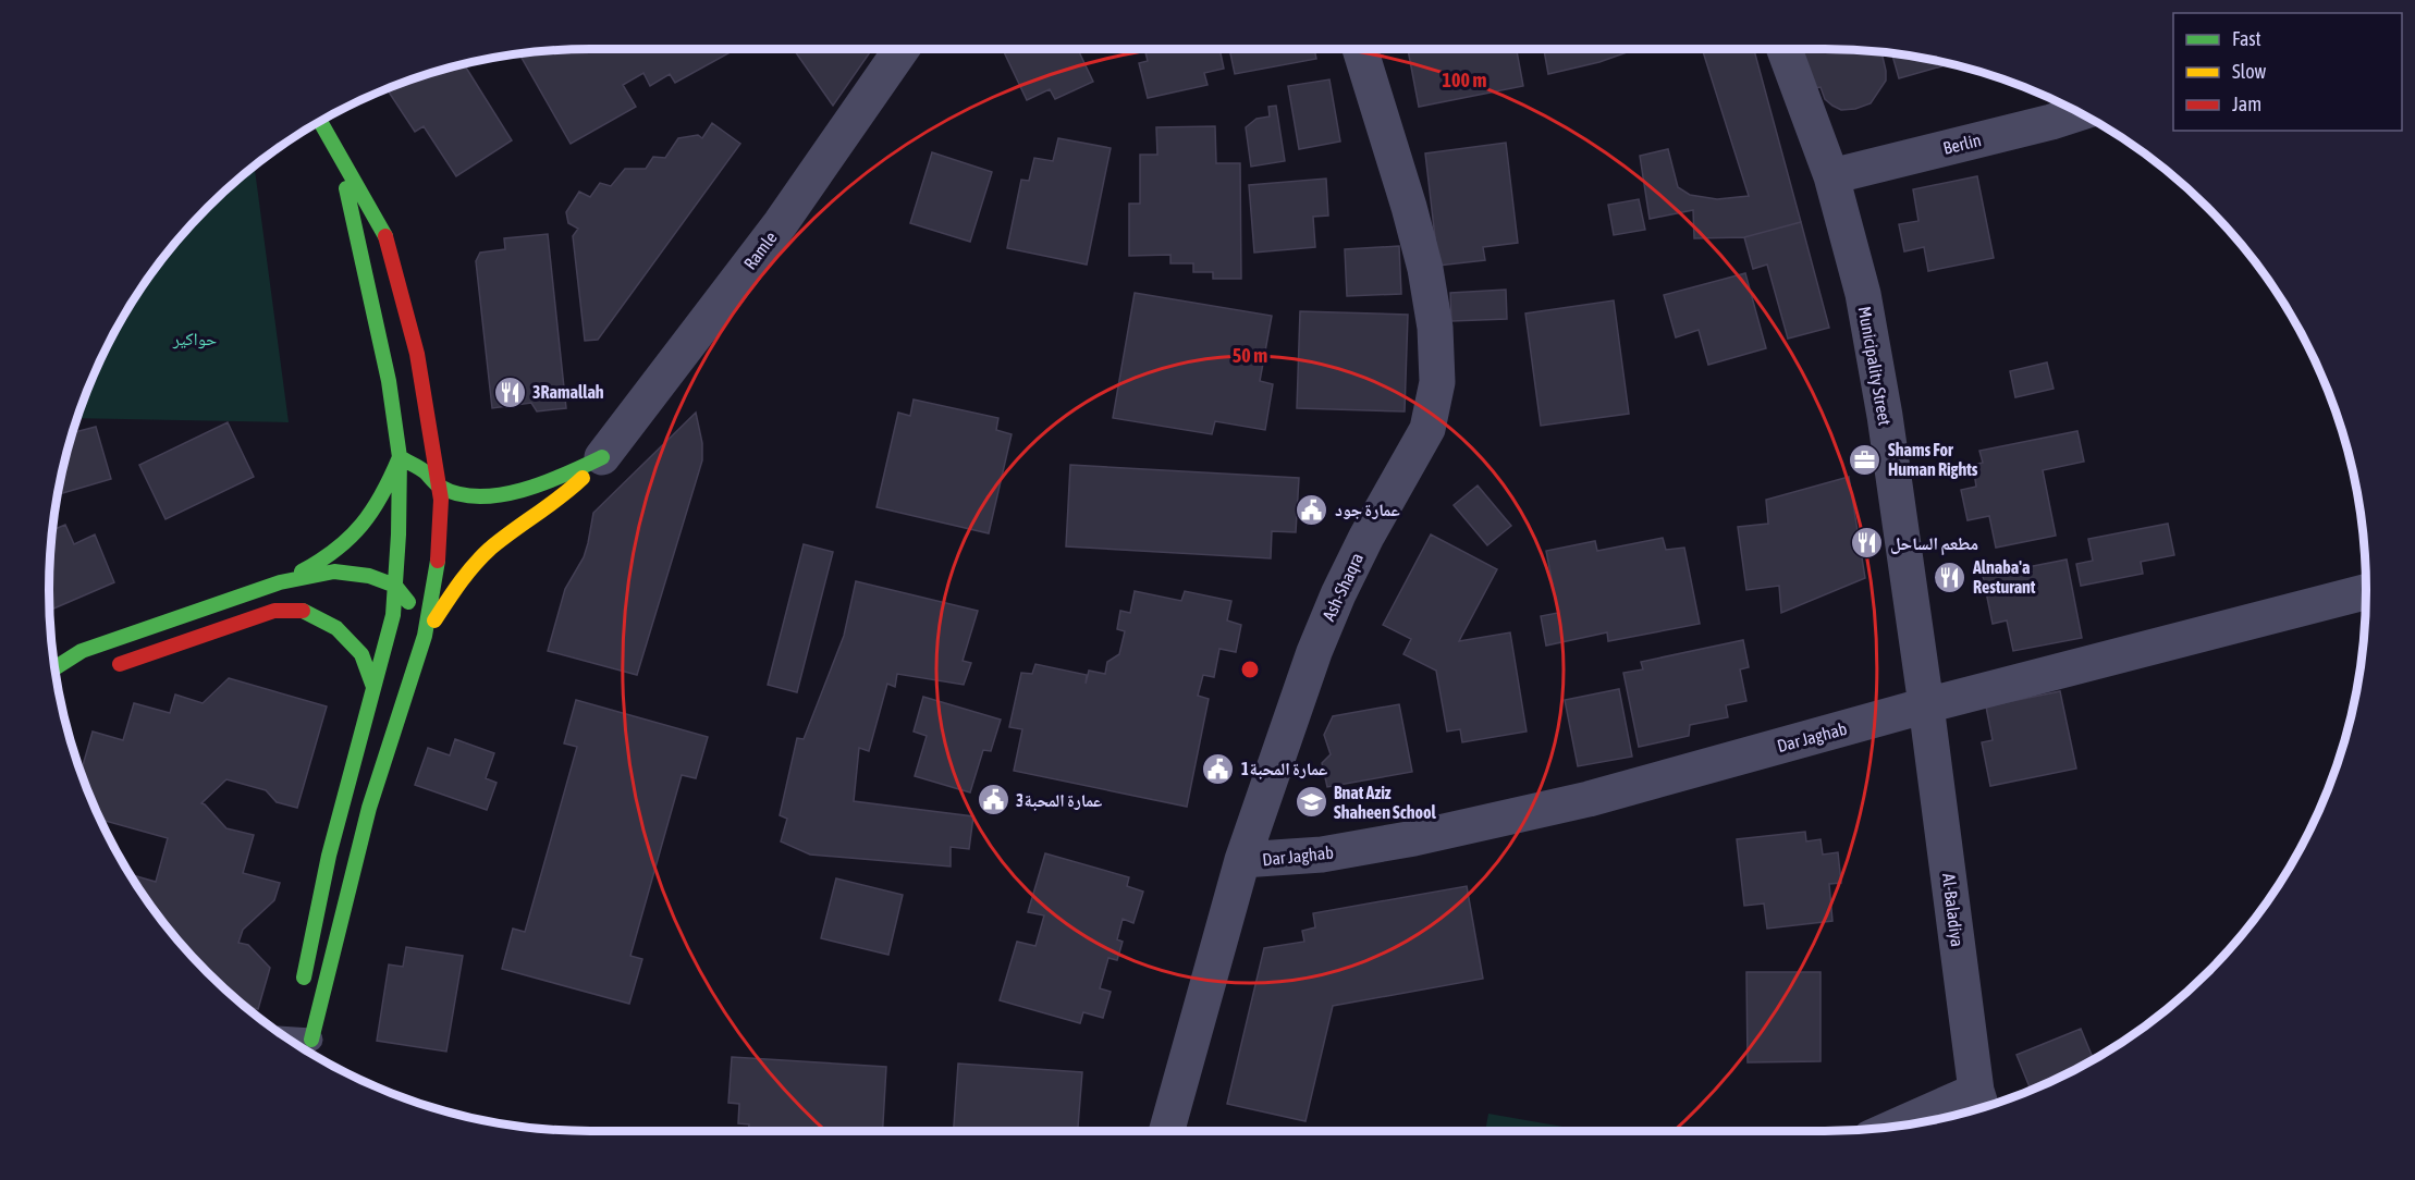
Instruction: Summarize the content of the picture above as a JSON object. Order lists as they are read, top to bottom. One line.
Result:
{"streets":{"street":["Berlin","Ramle","Municipality Street","Ash-Shaqra","Dar Jaghab","Al-Baladiya"]},"crossings":[["Berlin","Municipality Street"],["Municipality Street","Dar Jaghab"],["Municipality Street","Al-Baladiya"],["Ash-Shaqra","Dar Jaghab"],["Dar Jaghab","Al-Baladiya"]],"parks":["حواكير"],"places":{"restaurant":["3Ramallah","مطعم الساحل","Alnaba'a Resturant"],"office":["Shams For Human Rights"],"public building":["عمارة جود","عمارة المحبة1","عمارة المحبة3"],"school or university":["Bnat Aziz Shaheen School"]},"legend":["Fast","Slow","Jam"],"rings":["100 m","50 m"]}
